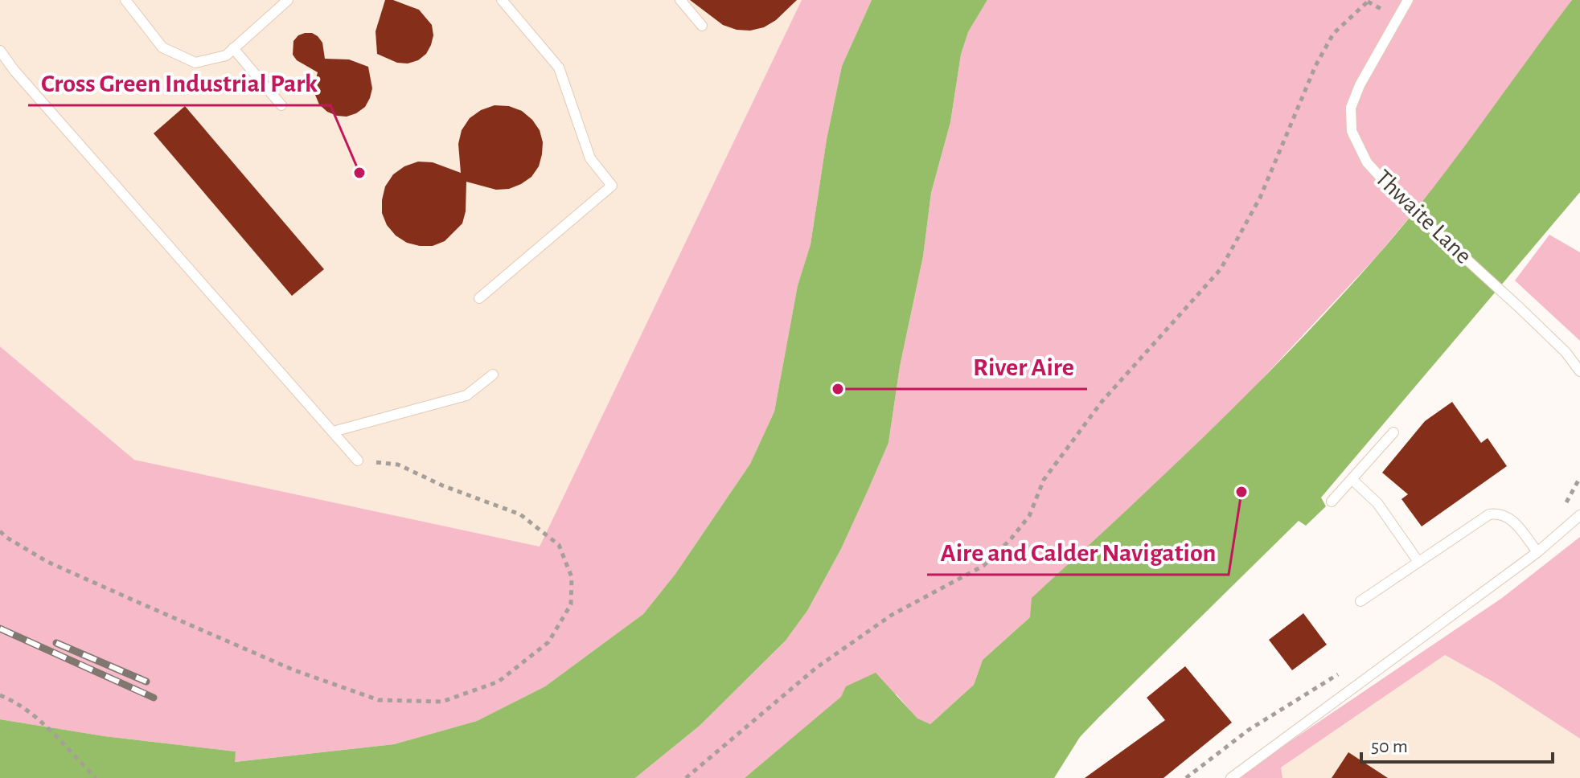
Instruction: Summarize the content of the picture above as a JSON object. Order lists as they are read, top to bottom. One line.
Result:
{"streets":{"lane":["Thwaite Lane"]},"places":["Cross Green Industrial Park","River Aire","Aire and Calder Navigation"],"scale_bar":"50 m"}
